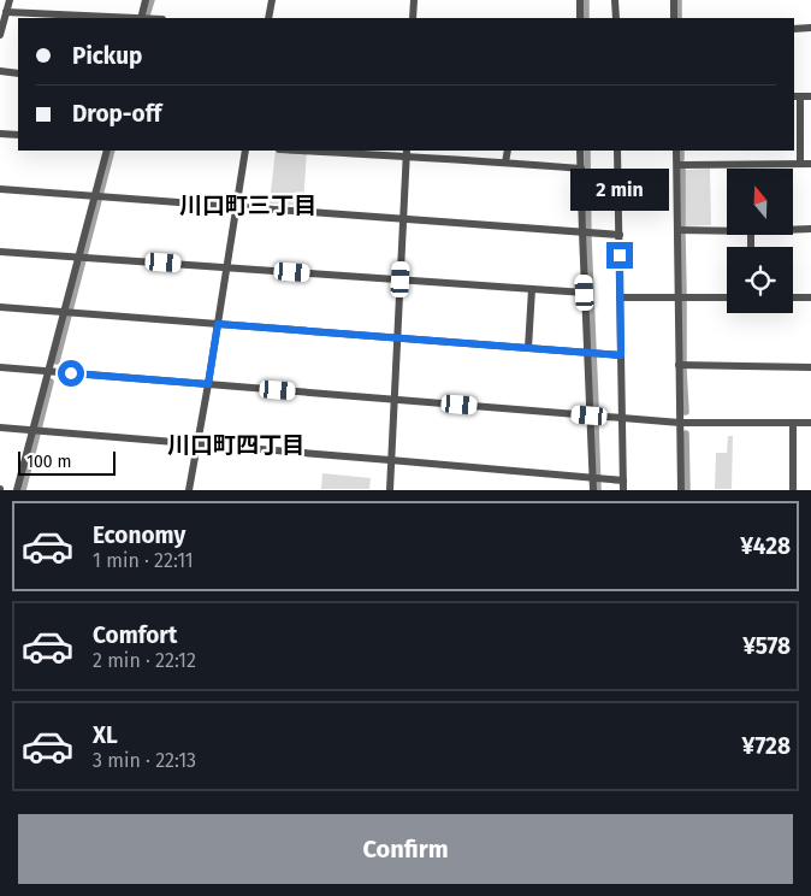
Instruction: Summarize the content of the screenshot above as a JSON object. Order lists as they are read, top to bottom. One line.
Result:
{"districts":["川口町三丁目","川口町四丁目"],"scale_bar":"100 m","north":"top","page":{"banner":["Pickup","Drop-off"],"bubble":"2 min","scale":"100 m","list":[{"name":"Economy","note":"1 min · 22:11","value":"¥428"},{"name":"Comfort","note":"2 min · 22:12","value":"¥578"},{"name":"XL","note":"3 min · 22:13","value":"¥728"}],"buttons":"Confirm"}}
